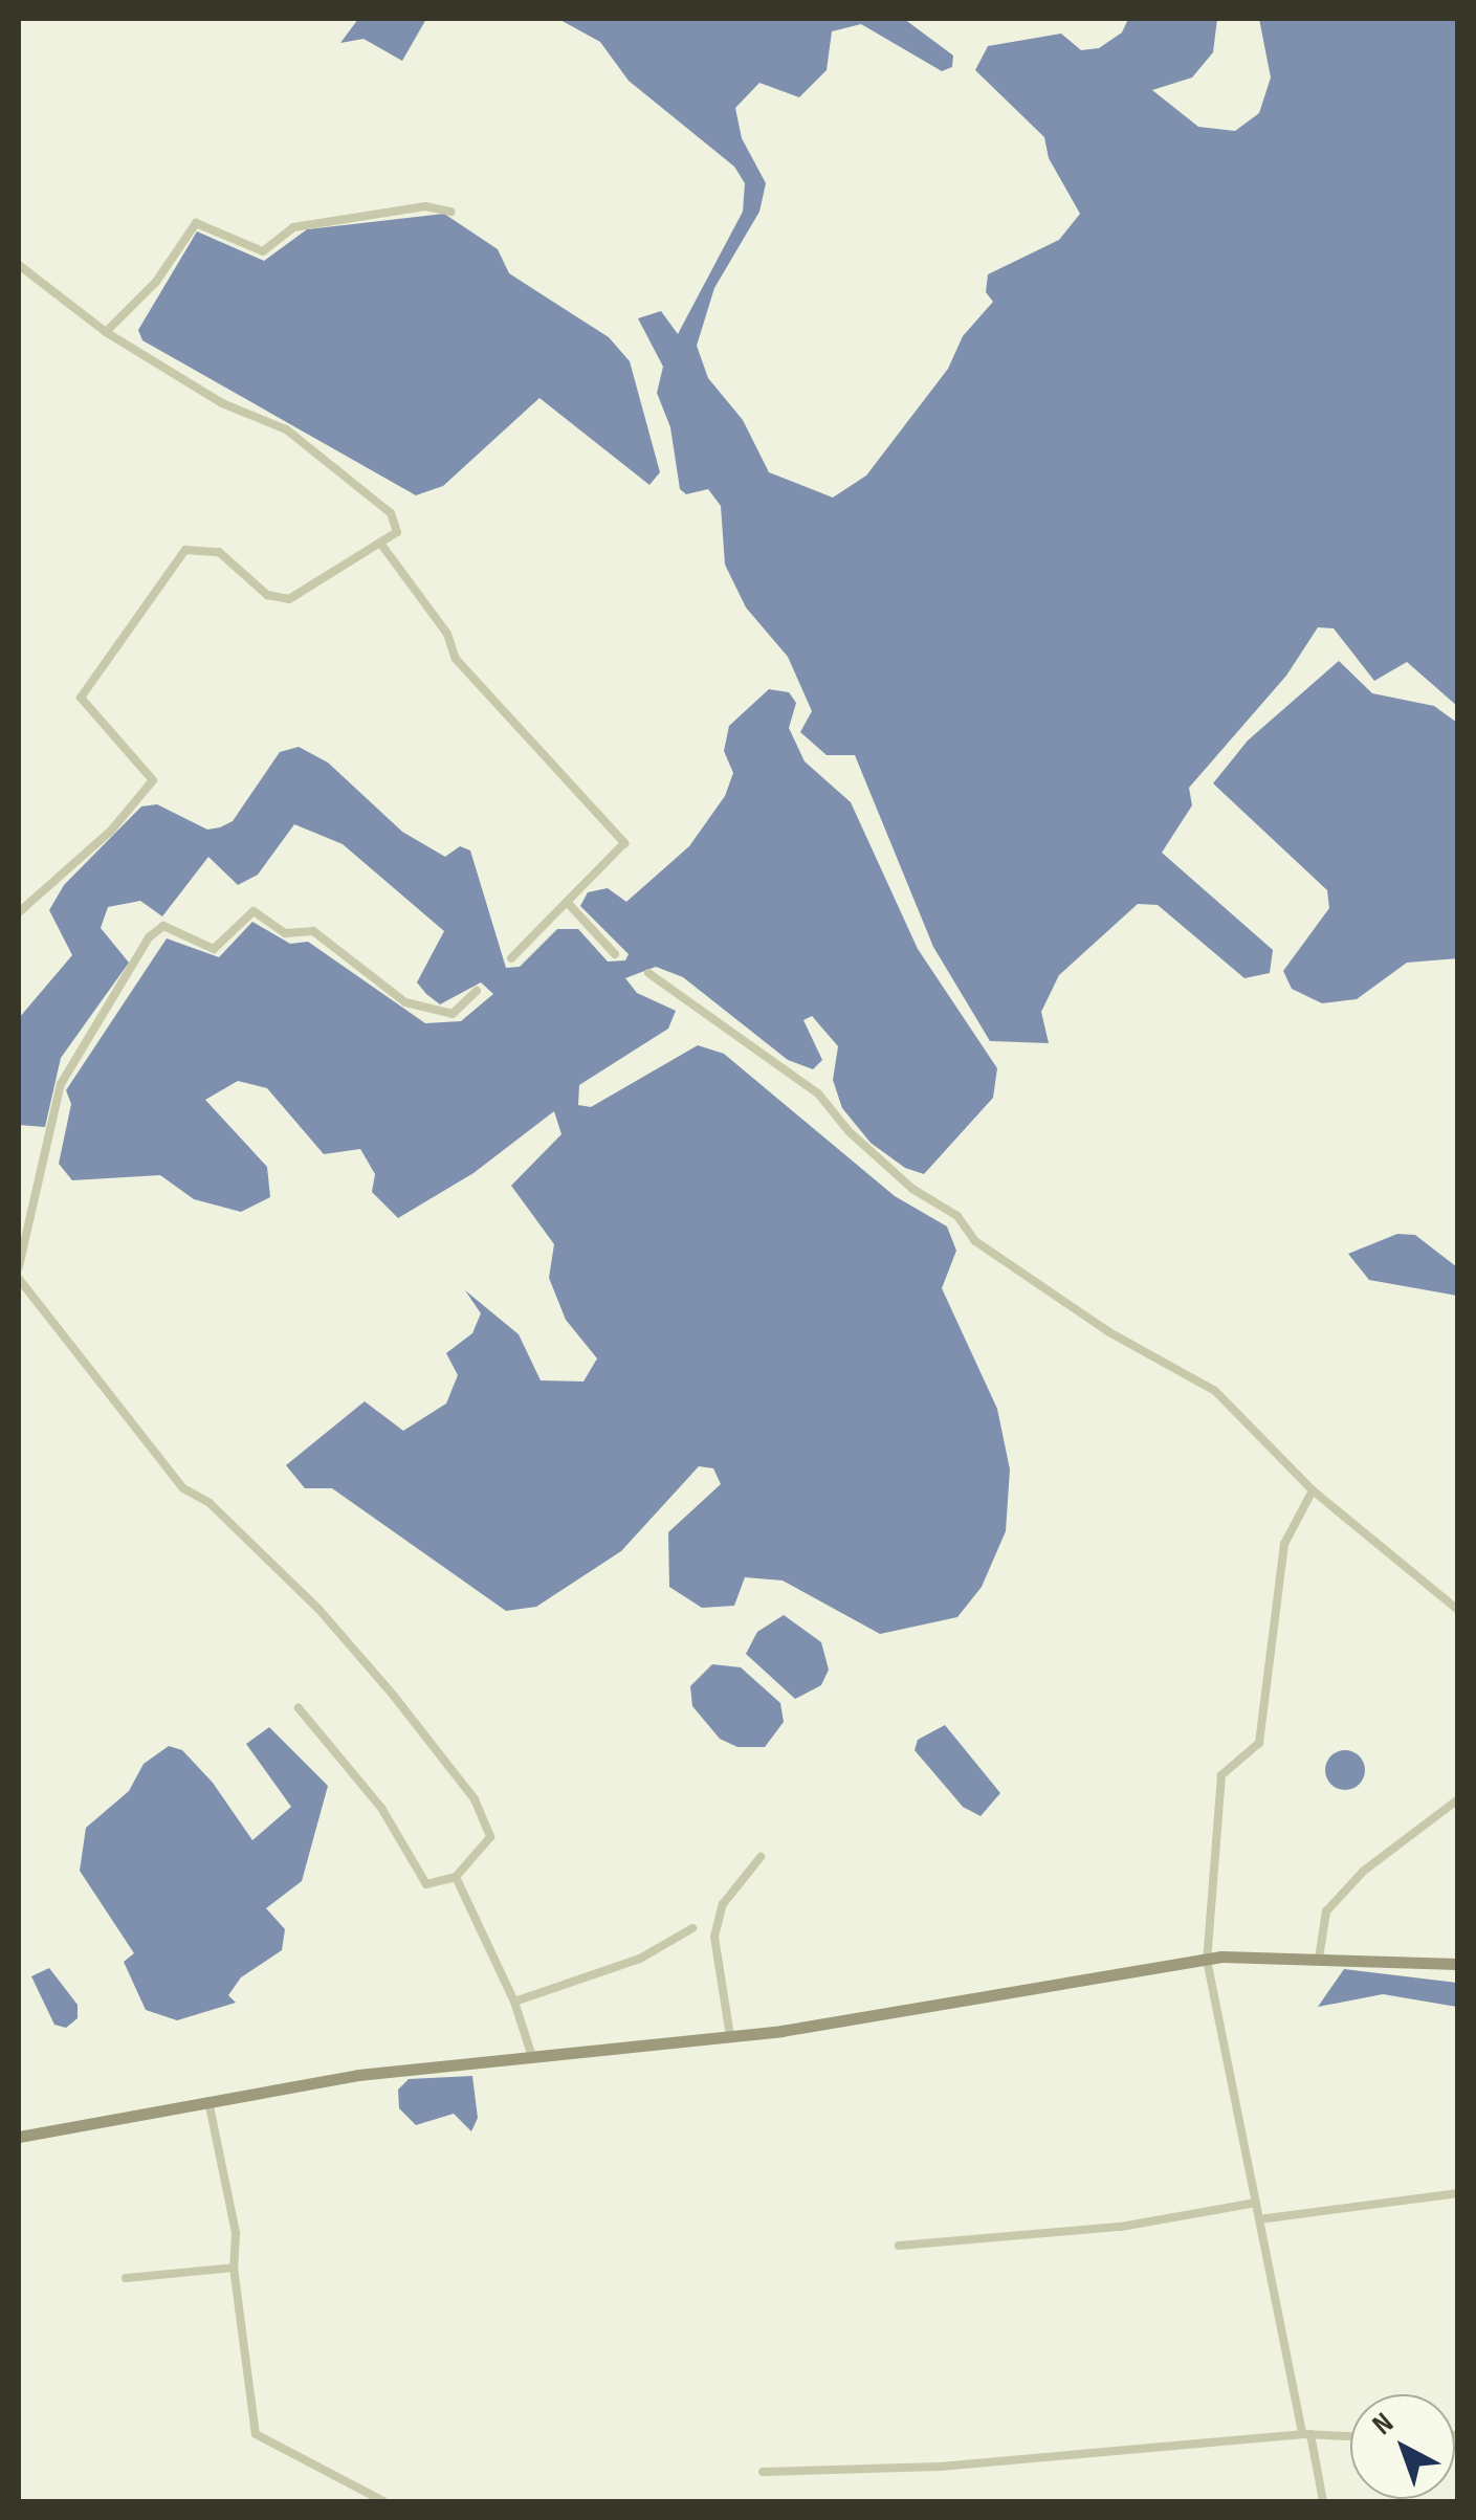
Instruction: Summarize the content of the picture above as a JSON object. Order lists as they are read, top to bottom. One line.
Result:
{"north":"top left"}
